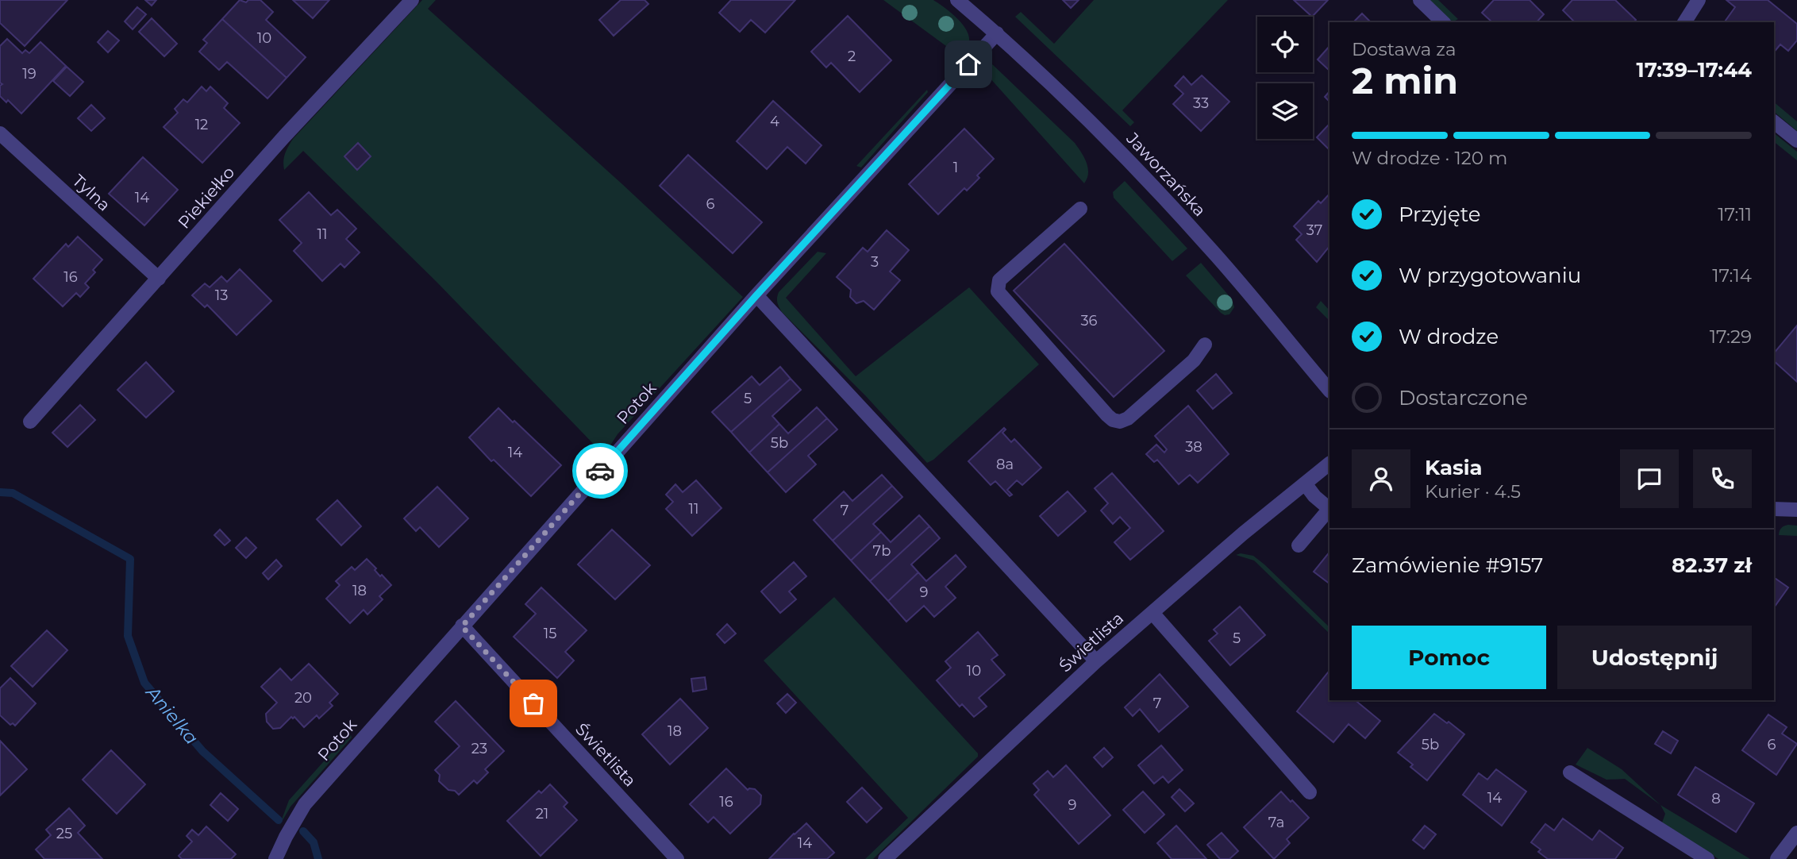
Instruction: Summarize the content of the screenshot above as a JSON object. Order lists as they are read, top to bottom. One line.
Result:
{"streets":{"street":["Jaworzańska","Tylna","Piekiełko","Potok","Świetlista"]},"crossings":[["Jaworzańska","Potok"],["Tylna","Piekiełko"],["Potok","Świetlista"]],"water":["Anielka"],"house_numbers":["10","2","19","33","4","12","1","14","6","37","11","3","16","13","36","5","5b","38","14","8a","11","7","7b","18","9","15","5","10","20","7","18","5b","6","23","14","8","16","9","21","7a","25","14"],"page":{"heading":["2 min","Dostawa za","17:39–17:44"],"panel":["Kasia","Kurier · 4.5","Zamówienie #9157","82.37 zł"],"bar":"W drodze · 120 m","list":[["Przyjęte","17:11"],["W przygotowaniu","17:14"],["W drodze","17:29"],"Dostarczone"],"buttons":["Pomoc","Udostępnij"]}}
